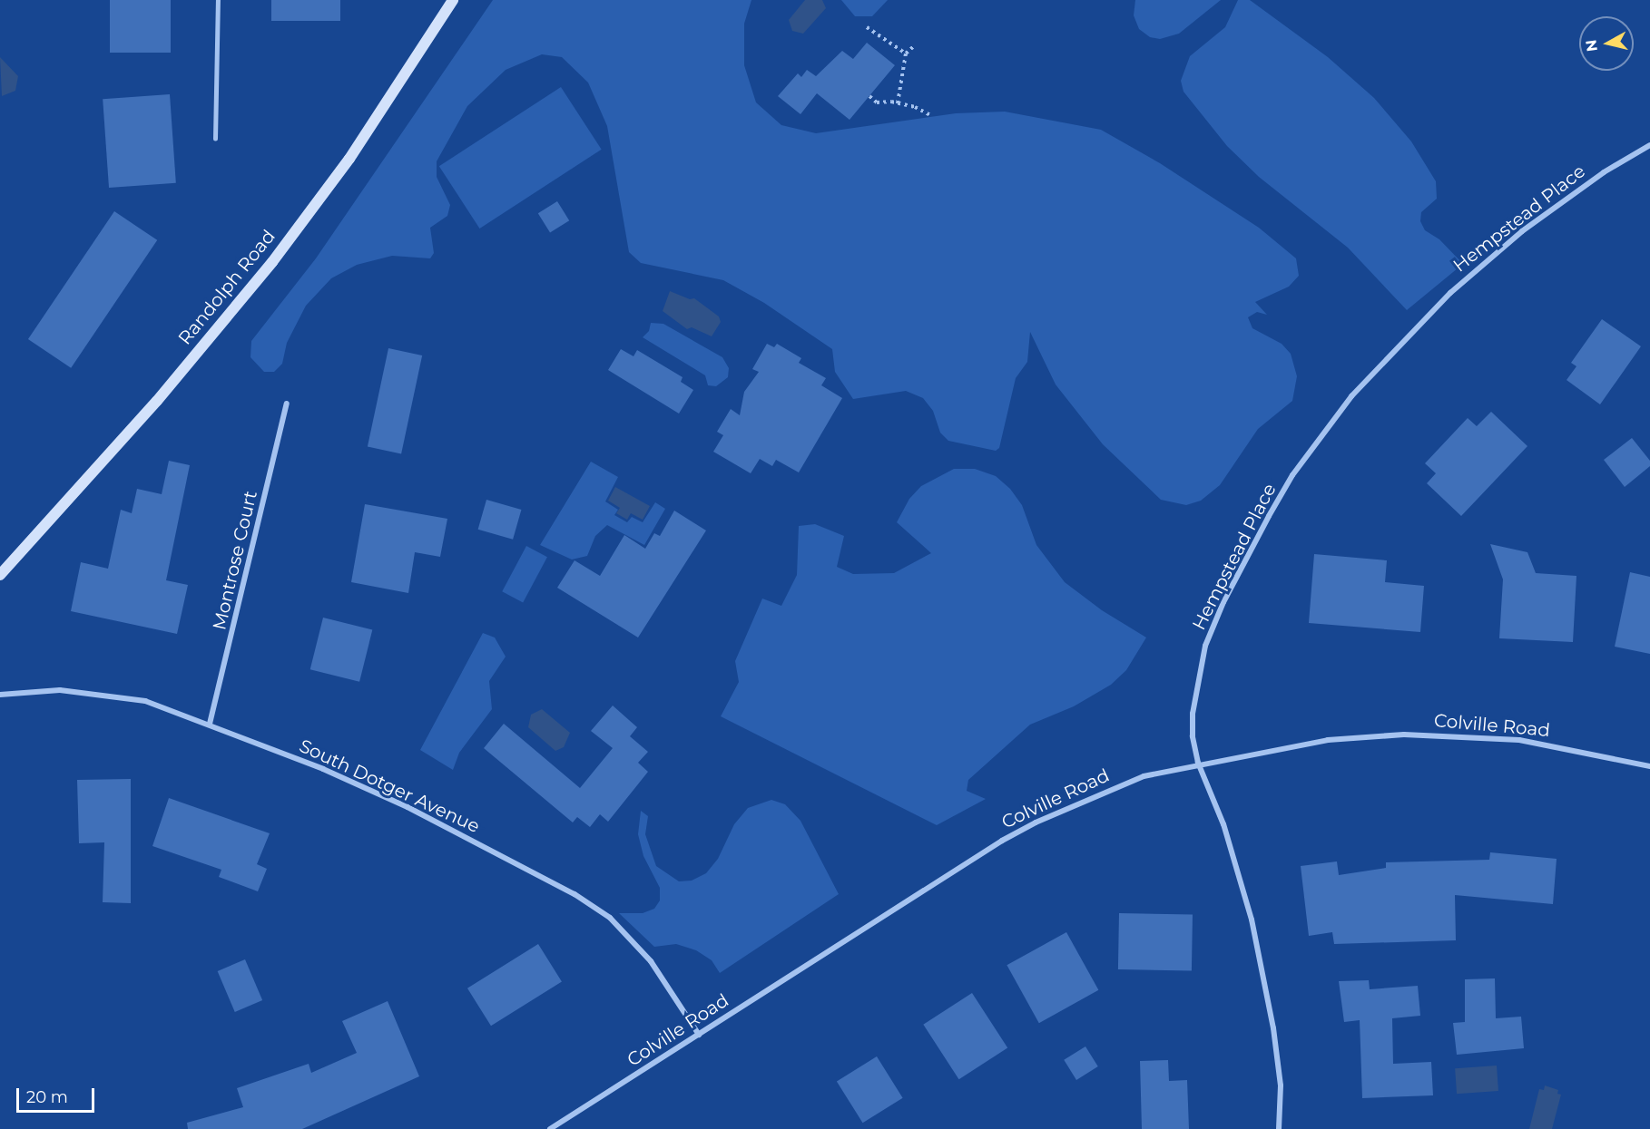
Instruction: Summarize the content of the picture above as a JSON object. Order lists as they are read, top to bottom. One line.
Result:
{"streets":{"main road":["Randolph Road"],"street":["Hempstead Place","Montrose Court","Colville Road","South Dotger Avenue"]},"crossings":[["Hempstead Place","Colville Road"],["Montrose Court","South Dotger Avenue"],["Colville Road","South Dotger Avenue"]],"scale_bar":"20 m","north":"left"}
